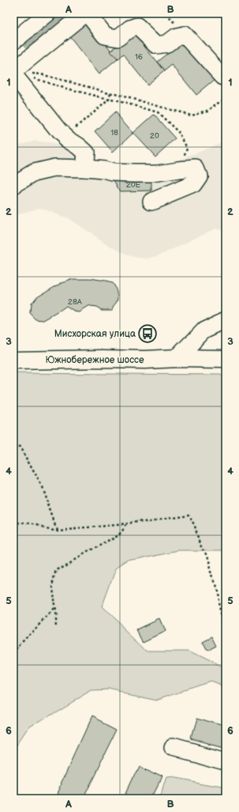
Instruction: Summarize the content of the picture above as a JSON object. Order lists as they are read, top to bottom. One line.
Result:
{"streets":{"highway":["Южнобережное шоссе"]},"places":{"bus stop":["Мисхорская улица"]},"house_numbers":["16","18","20","20Е","28А"],"grid":{"columns":["A","B"],"rows":["1","2","3","4","5","6"]}}
